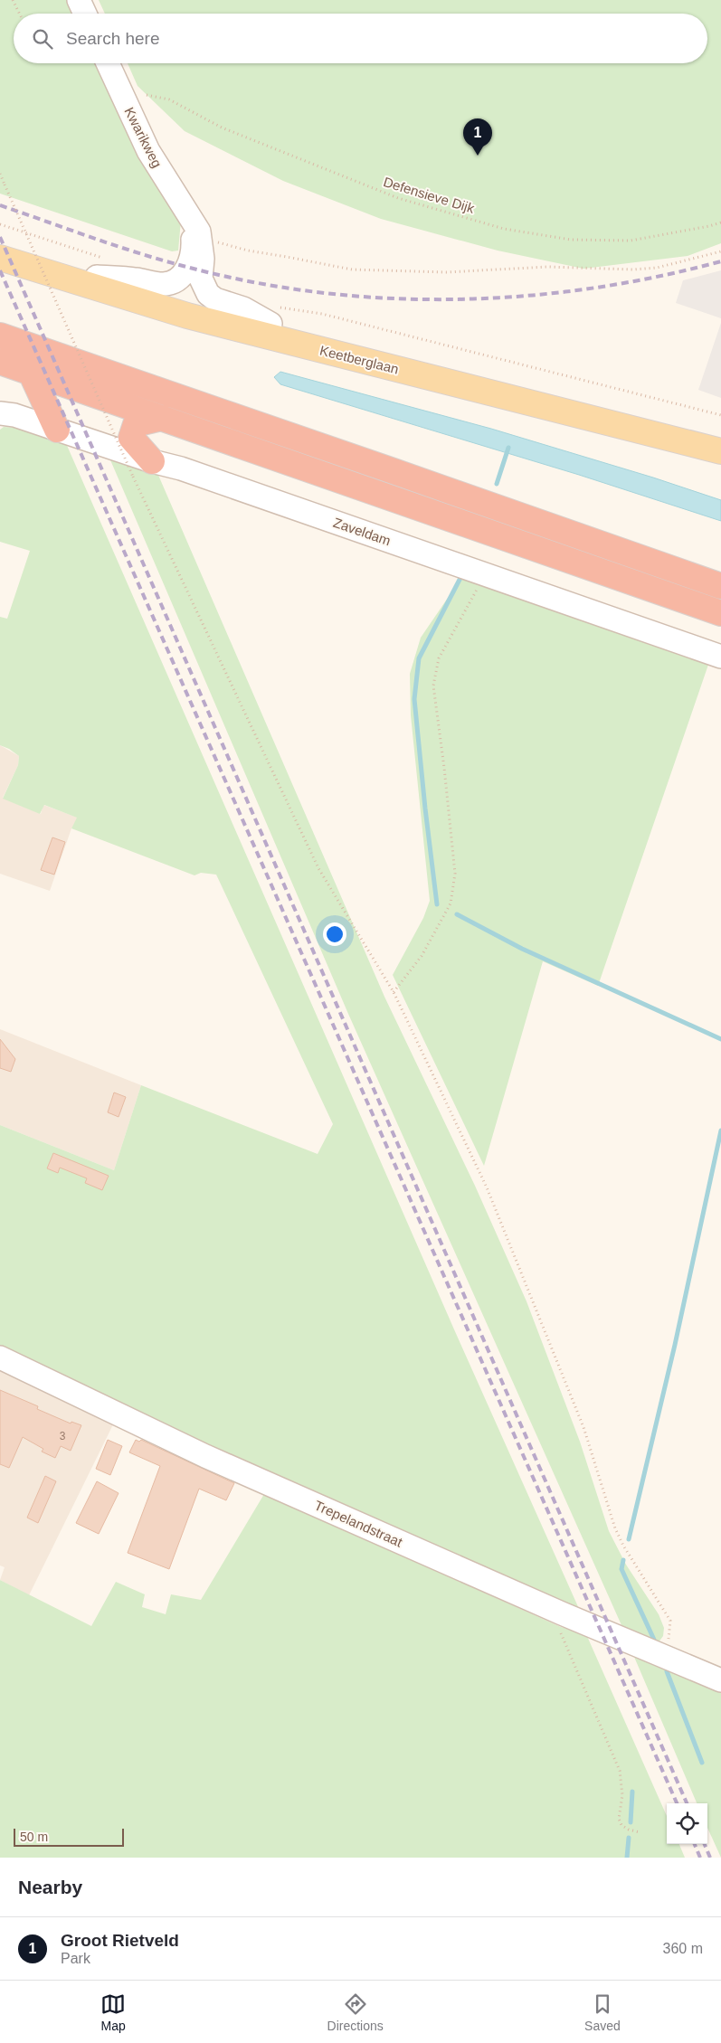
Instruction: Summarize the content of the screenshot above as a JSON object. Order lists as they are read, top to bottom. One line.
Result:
{"streets":{"main road":["Keetberglaan"],"street":["Kwarikweg","Zaveldam","Trepelandstraat"],"path":["Defensieve Dijk"]},"crossings":[["Kwarikweg","Keetberglaan"]],"house_numbers":["3"],"scale_bar":"50 m","page":{"search":"Search here","pins":"1","scale":"50 m","heading":"Nearby","list":[{"mark":"1","name":"Groot Rietveld","note":"Park","value":"360 m"}],"nav":["Map","Directions","Saved"]}}
